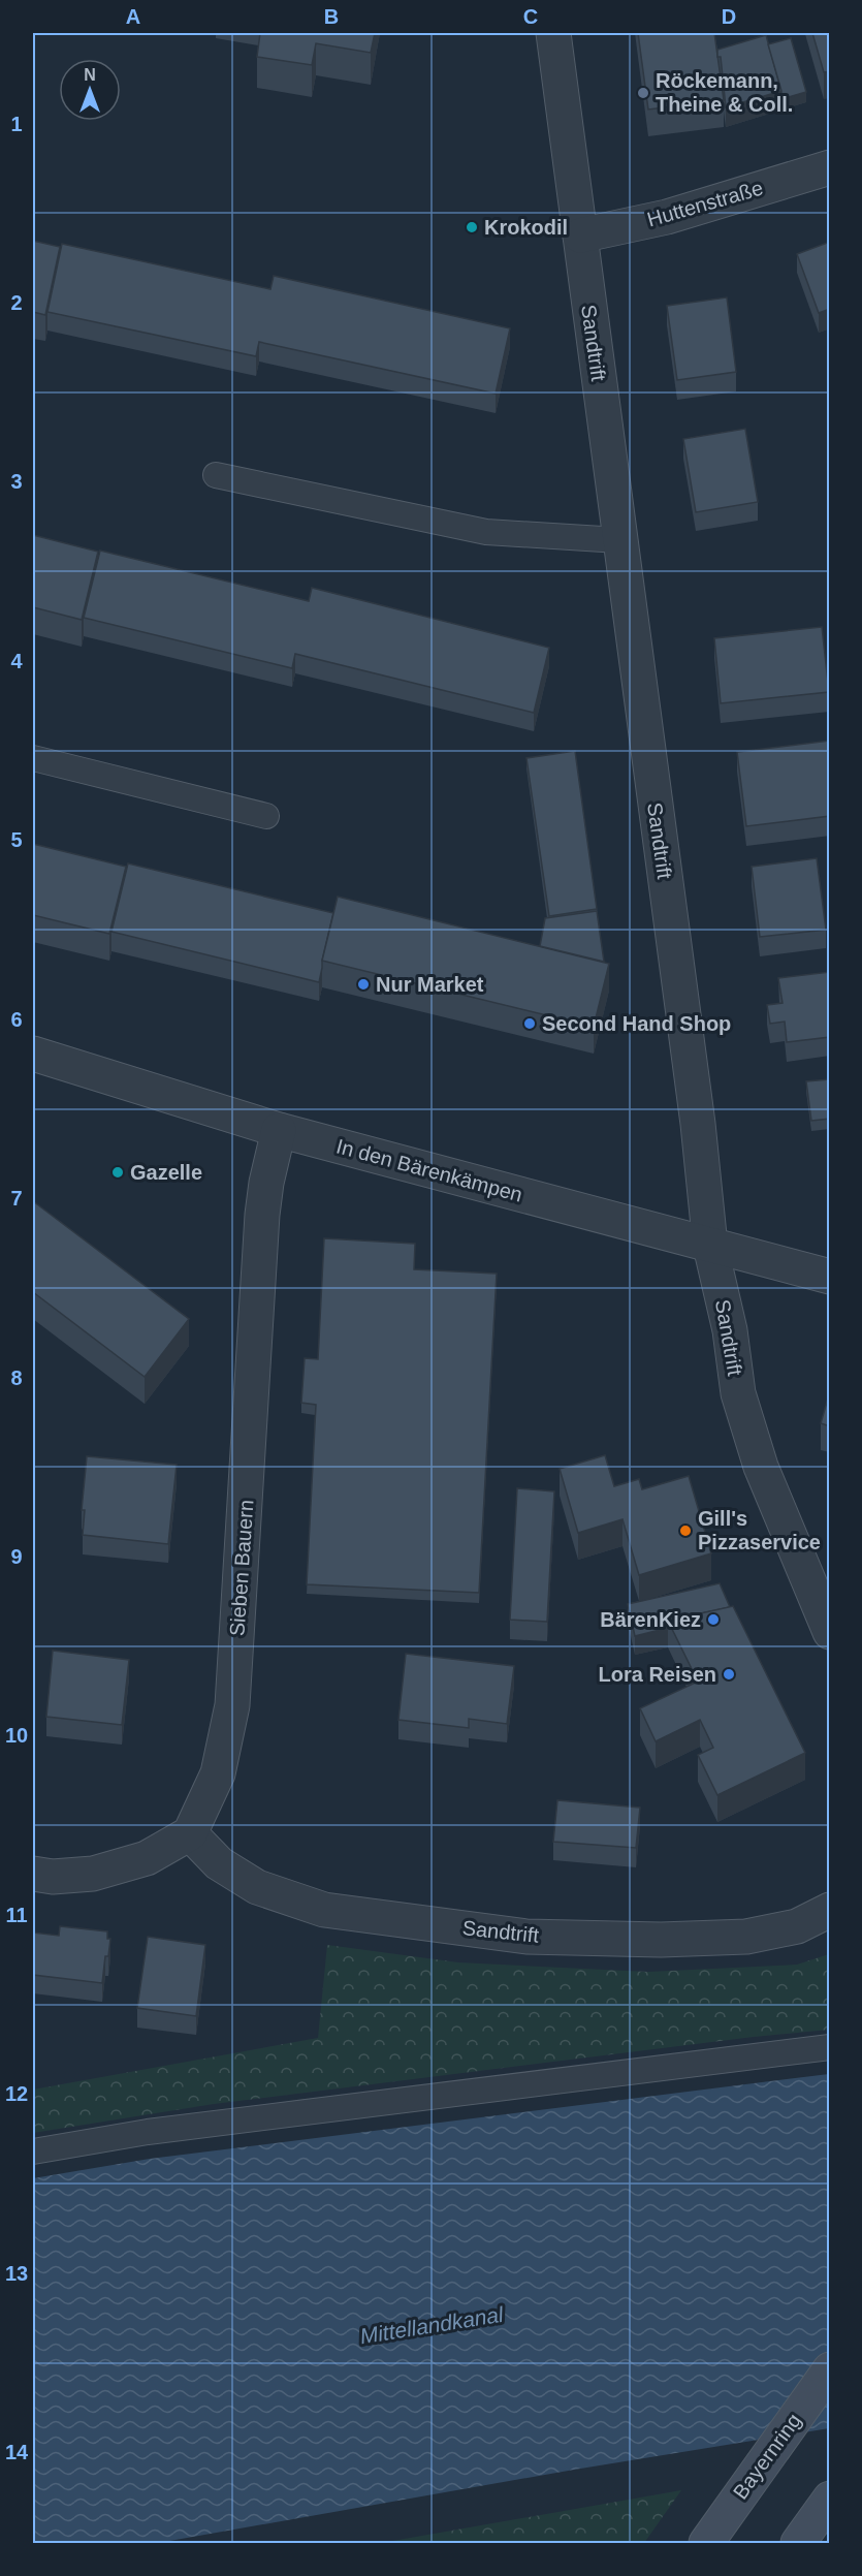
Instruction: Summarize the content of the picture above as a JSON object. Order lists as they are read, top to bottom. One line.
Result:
{"streets":{"street":["Huttenstraße","Sandtrift","In den Bärenkämpen","Sieben Bauern","Bayernring"]},"crossings":[["Huttenstraße","Sandtrift"],["Sandtrift","In den Bärenkämpen"],["Sandtrift","Sieben Bauern"],["In den Bärenkämpen","Sieben Bauern"]],"water":["Mittellandkanal"],"places":["Röckemann, Theine & Coll.","Krokodil","Nur Market","Second Hand Shop","Gazelle","Gill's Pizzaservice","BärenKiez","Lora Reisen"],"north":"top","grid":{"columns":["A","B","C","D"],"rows":["1","2","3","4","5","6","7","8","9","10","11","12","13","14"]}}
